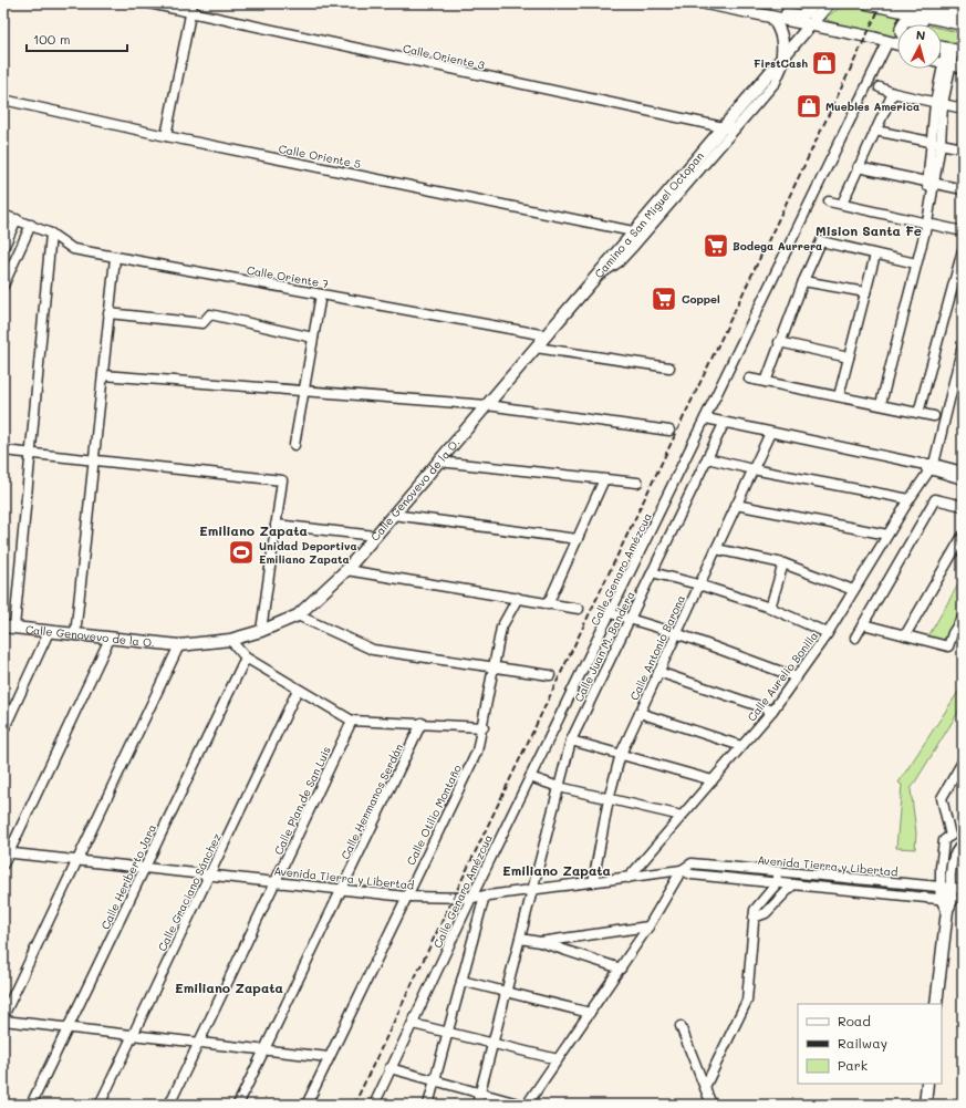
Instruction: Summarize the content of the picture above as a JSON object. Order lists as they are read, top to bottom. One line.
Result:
{"streets":{"main road":["Camino a San Miguel Octopan","Calle Genovevo de la O."],"street":["Calle Oriente 3","Calle Oriente 5","Calle Oriente 7","Calle Genaro Amézcua","Calle Juan M. Bandera","Calle Antonio Barona","Calle Aurelio Bonilla","Calle Plan de San Luis","Calle Hermanos Serdán","Calle Otilio Montaño","Avenida Tierra y Libertad","Calle Heriberto Jara","Calle Graciano Sánchez"]},"crossings":[["Calle Oriente 3","Camino a San Miguel Octopan"],["Calle Oriente 5","Camino a San Miguel Octopan"],["Camino a San Miguel Octopan","Calle Oriente 7"],["Camino a San Miguel Octopan","Calle Genovevo de la O."],["Calle Genaro Amézcua","Avenida Tierra y Libertad"],["Calle Juan M. Bandera","Avenida Tierra y Libertad"],["Calle Antonio Barona","Avenida Tierra y Libertad"],["Calle Aurelio Bonilla","Avenida Tierra y Libertad"],["Calle Plan de San Luis","Avenida Tierra y Libertad"],["Calle Hermanos Serdán","Avenida Tierra y Libertad"],["Calle Otilio Montaño","Avenida Tierra y Libertad"],["Avenida Tierra y Libertad","Calle Heriberto Jara"],["Avenida Tierra y Libertad","Calle Graciano Sánchez"]],"districts":["Mision Santa Fe","Emiliano Zapata","Emiliano Zapata","Emiliano Zapata"],"places":{"shop":["FirstCash","Muebles America"],"supermarket":["Bodega Aurrera","Coppel"],"sports":["Unidad Deportiva Emiliano Zapata"]},"legend":["Road","Railway","Park"],"scale_bar":"100 m","north":"top"}
